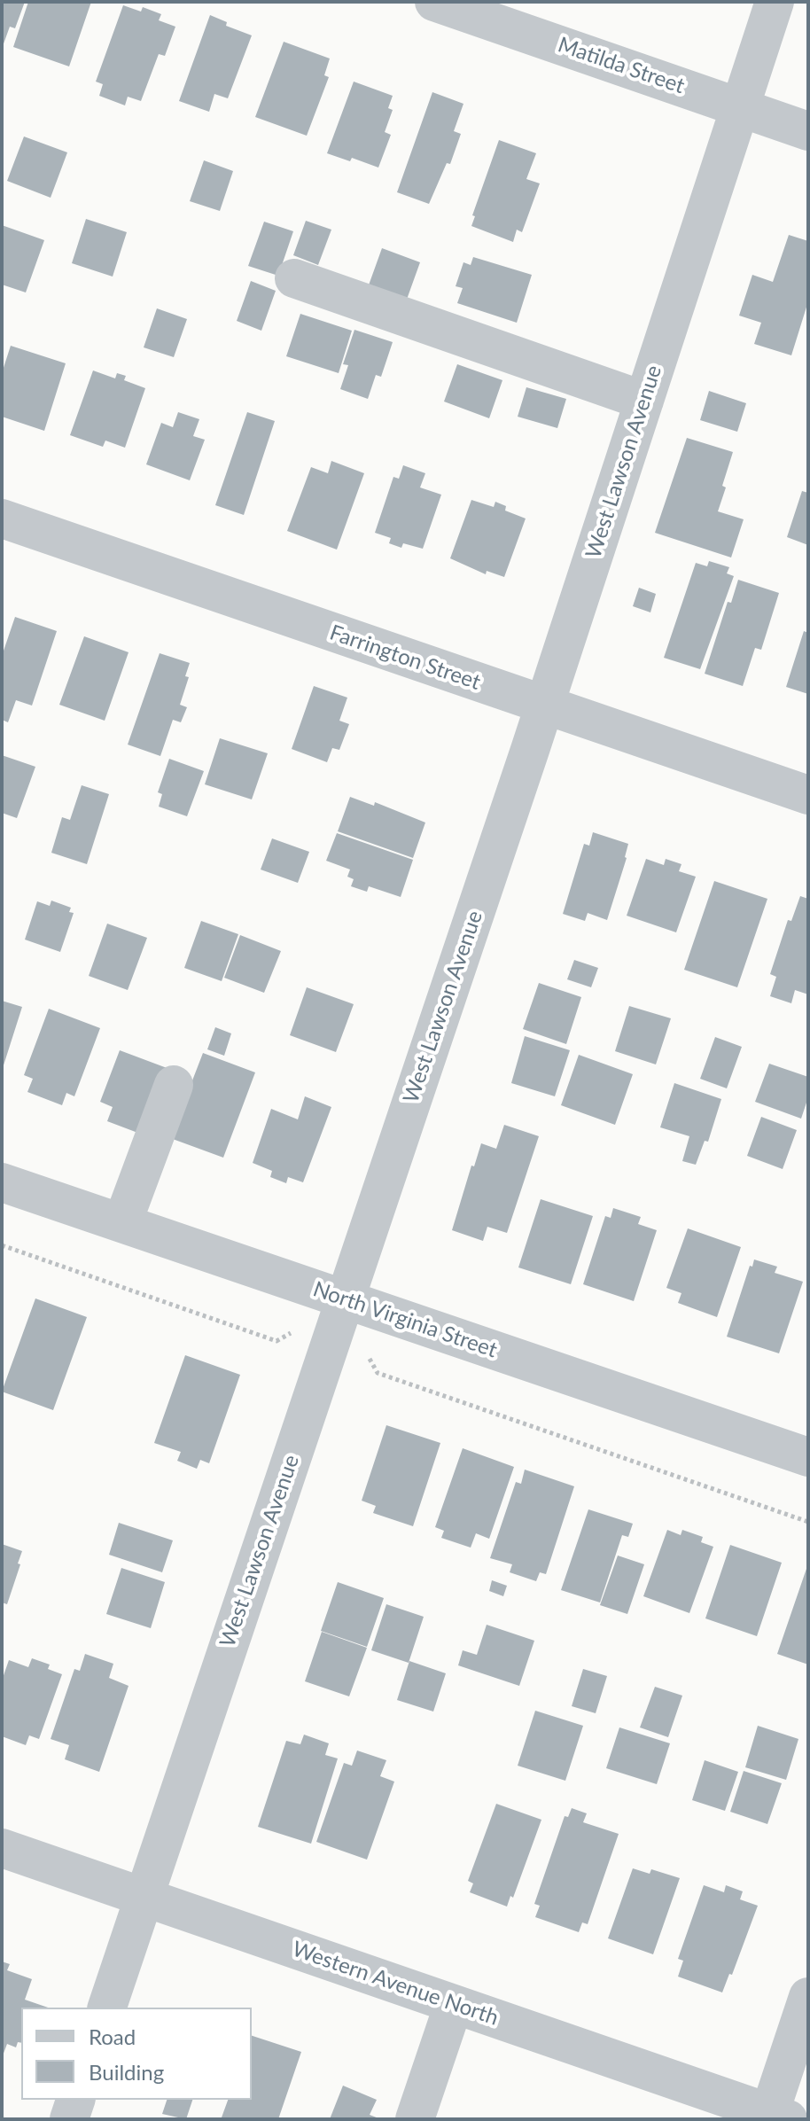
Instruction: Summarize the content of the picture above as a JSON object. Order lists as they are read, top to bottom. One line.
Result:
{"streets":{"street":["Matilda Street","West Lawson Avenue","Farrington Street","North Virginia Street","Western Avenue North"]},"crossings":[["Matilda Street","West Lawson Avenue"],["West Lawson Avenue","Farrington Street"],["West Lawson Avenue","North Virginia Street"],["West Lawson Avenue","Western Avenue North"]],"legend":["Road","Building"]}
